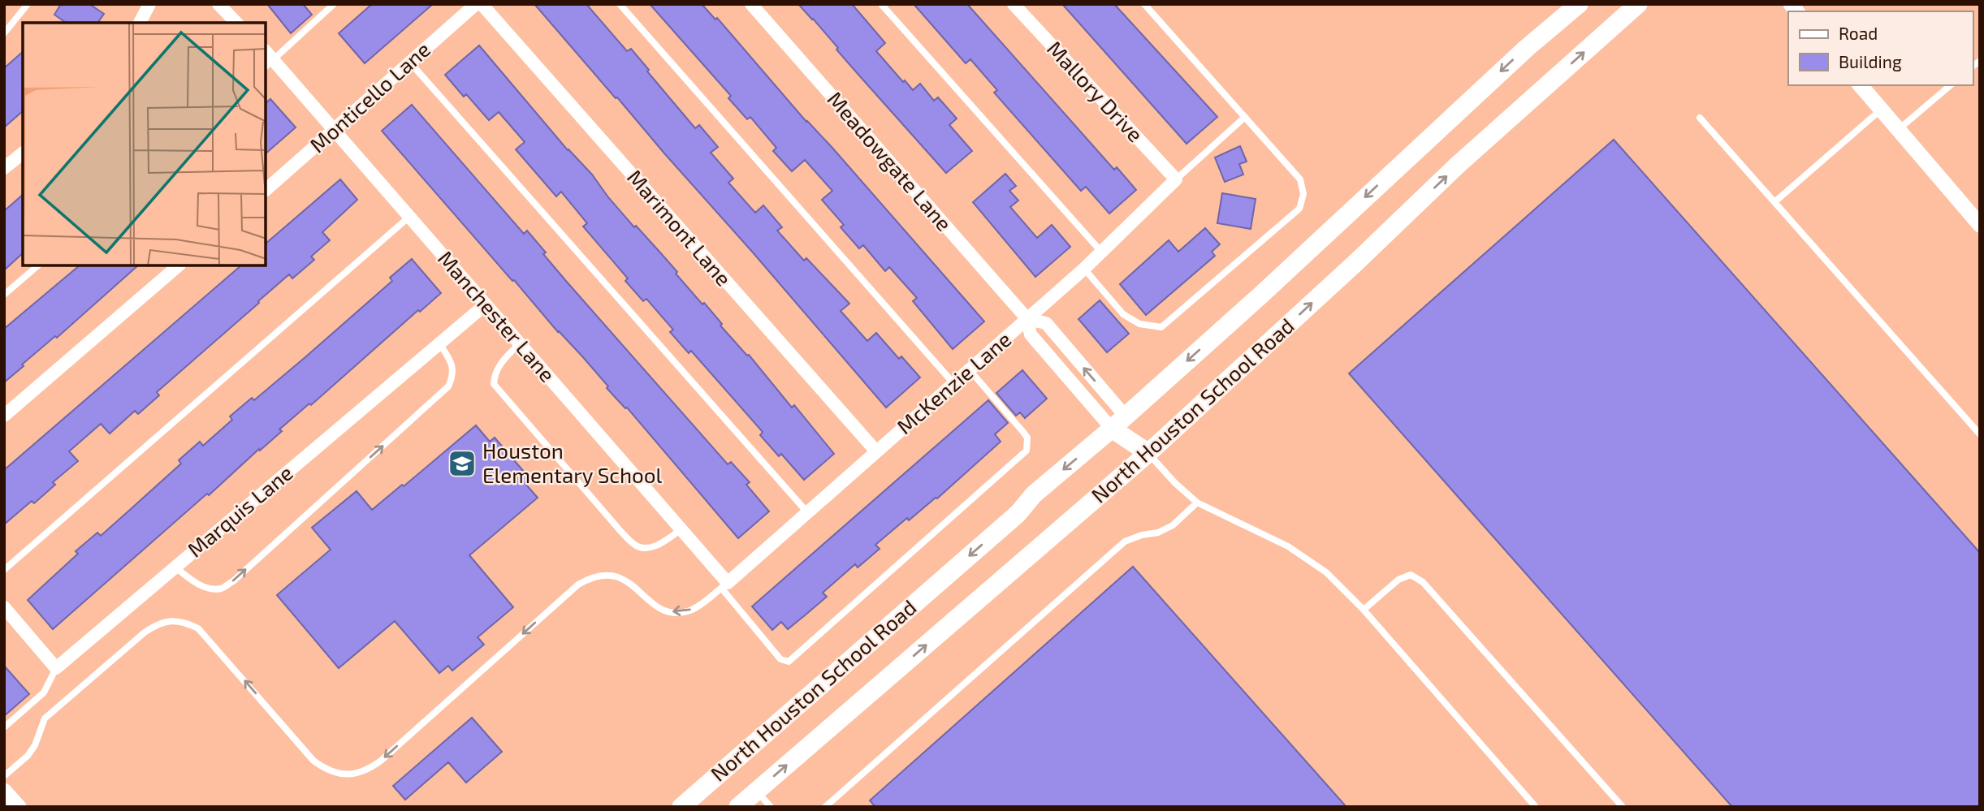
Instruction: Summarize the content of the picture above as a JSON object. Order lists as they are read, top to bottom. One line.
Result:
{"streets":{"main road":["North Houston School Road"],"street":["Mallory Drive","Monticello Lane","Meadowgate Lane","Marimont Lane","Manchester Lane","McKenzie Lane","Marquis Lane"]},"crossings":[["Mallory Drive","McKenzie Lane"],["Monticello Lane","Manchester Lane"],["Meadowgate Lane","McKenzie Lane"],["Meadowgate Lane","North Houston School Road"],["Marimont Lane","McKenzie Lane"],["Manchester Lane","McKenzie Lane"],["Manchester Lane","Marquis Lane"]],"places":{"school or university":["Houston Elementary School"]},"legend":["Road","Building"]}
